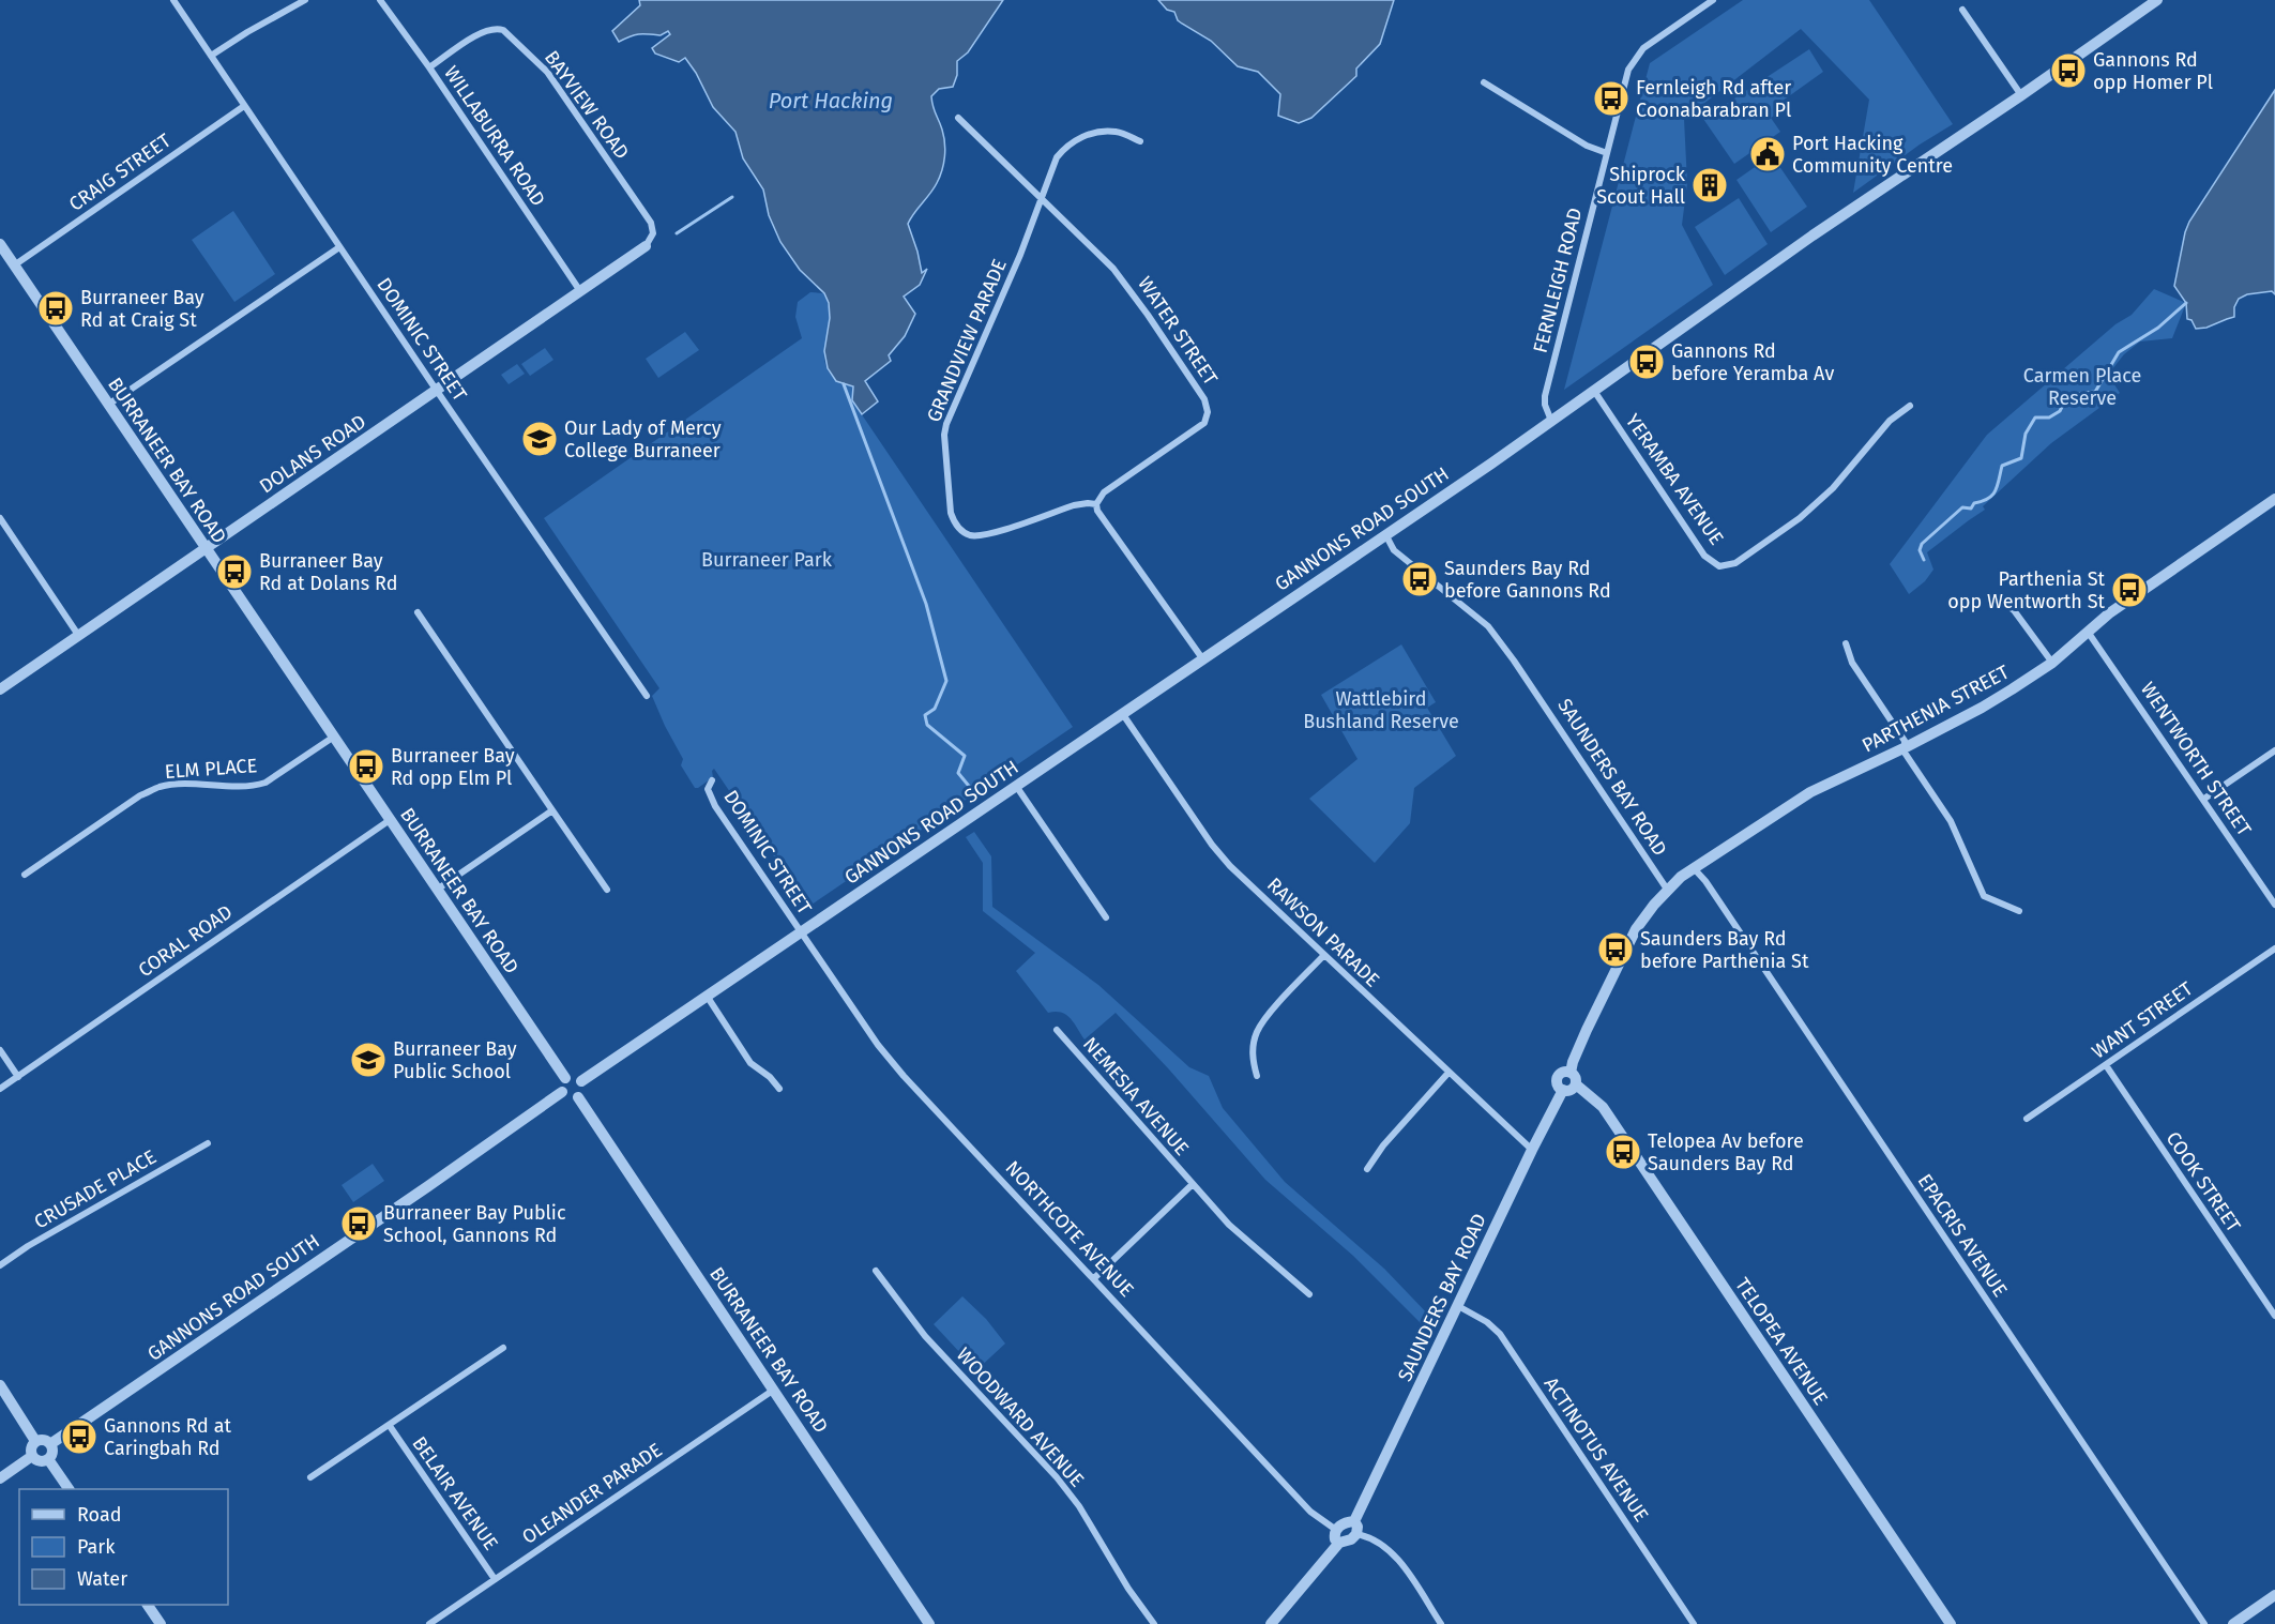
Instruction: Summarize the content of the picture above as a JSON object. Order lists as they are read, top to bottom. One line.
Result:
{"streets":{"street":["BAYVIEW ROAD","WILLABURRA ROAD","CRAIG STREET","FERNLEIGH ROAD","WATER STREET","DOMINIC STREET","GRANDVIEW PARADE","DOLANS ROAD","BURRANEER BAY ROAD","YERAMBA AVENUE","GANNONS ROAD SOUTH","PARTHENIA STREET","WENTWORTH STREET","ELM PLACE","SAUNDERS BAY ROAD","RAWSON PARADE","CORAL ROAD","WANT STREET","NEMESIA AVENUE","COOK STREET","CRUSADE PLACE","NORTHCOTE AVENUE","EPACRIS AVENUE","TELOPEA AVENUE","WOODWARD AVENUE","ACTINOTUS AVENUE","BELAIR AVENUE","OLEANDER PARADE"]},"crossings":[["BAYVIEW ROAD","WILLABURRA ROAD"],["BAYVIEW ROAD","DOLANS ROAD"],["WILLABURRA ROAD","DOLANS ROAD"],["CRAIG STREET","DOMINIC STREET"],["CRAIG STREET","BURRANEER BAY ROAD"],["FERNLEIGH ROAD","GANNONS ROAD SOUTH"],["WATER STREET","GRANDVIEW PARADE"],["DOMINIC STREET","DOLANS ROAD"],["DOMINIC STREET","GANNONS ROAD SOUTH"],["DOMINIC STREET","NORTHCOTE AVENUE"],["DOLANS ROAD","BURRANEER BAY ROAD"],["BURRANEER BAY ROAD","GANNONS ROAD SOUTH"],["BURRANEER BAY ROAD","ELM PLACE"],["BURRANEER BAY ROAD","CORAL ROAD"],["BURRANEER BAY ROAD","OLEANDER PARADE"],["YERAMBA AVENUE","GANNONS ROAD SOUTH"],["GANNONS ROAD SOUTH","SAUNDERS BAY ROAD"],["GANNONS ROAD SOUTH","RAWSON PARADE"],["GANNONS ROAD SOUTH","NORTHCOTE AVENUE"],["PARTHENIA STREET","WENTWORTH STREET"],["PARTHENIA STREET","SAUNDERS BAY ROAD"],["PARTHENIA STREET","EPACRIS AVENUE"],["SAUNDERS BAY ROAD","RAWSON PARADE"],["SAUNDERS BAY ROAD","NORTHCOTE AVENUE"],["SAUNDERS BAY ROAD","TELOPEA AVENUE"],["SAUNDERS BAY ROAD","ACTINOTUS AVENUE"],["WANT STREET","COOK STREET"],["BELAIR AVENUE","OLEANDER PARADE"]],"water":["Port Hacking"],"parks":["Carmen Place Reserve","Burraneer Park","Wattlebird Bushland Reserve"],"places":{"bus stop":["Gannons Rd opp Homer Pl","Fernleigh Rd after Coonabarabran Pl","Burraneer Bay Rd at Craig St","Gannons Rd before Yeramba Av","Burraneer Bay Rd at Dolans Rd","Saunders Bay Rd before Gannons Rd","Parthenia St opp Wentworth St","Burraneer Bay Rd opp Elm Pl","Saunders Bay Rd before Parthenia St","Telopea Av before Saunders Bay Rd","Burraneer Bay Public School, Gannons Rd","Gannons Rd at Caringbah Rd"],"public building":["Port Hacking Community Centre"],"building":["Shiprock Scout Hall"],"school or university":["Our Lady of Mercy College Burraneer","Burraneer Bay Public School"]},"legend":["Road","Park","Water"]}
